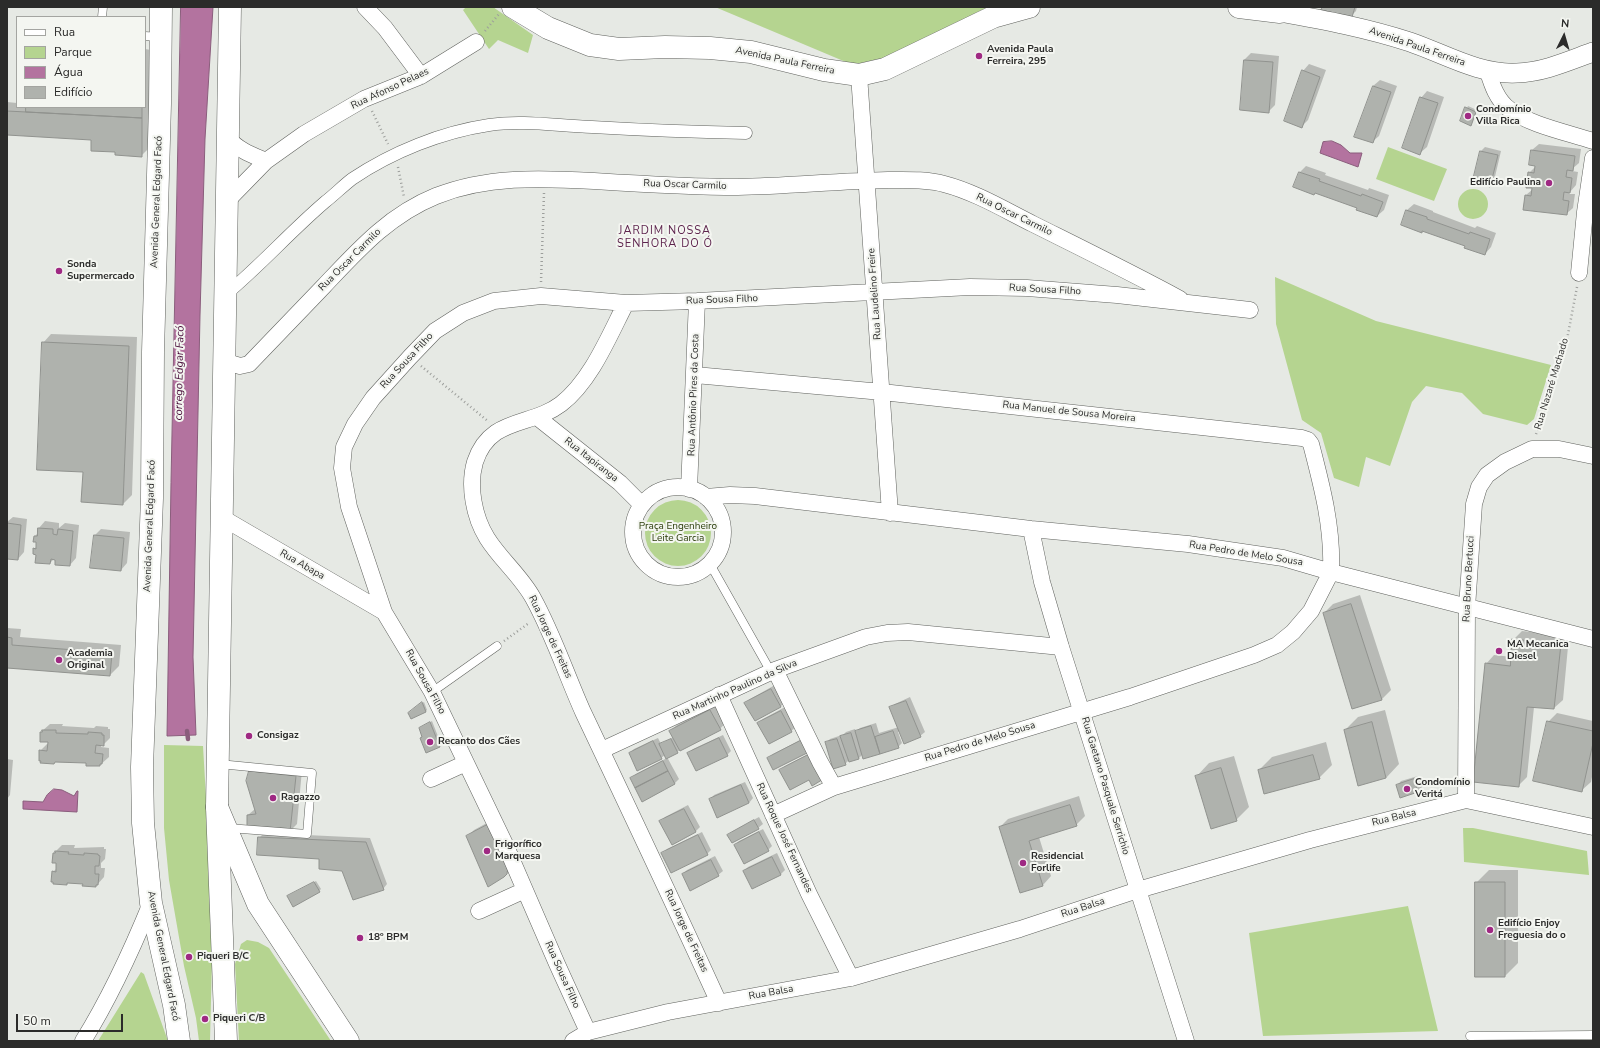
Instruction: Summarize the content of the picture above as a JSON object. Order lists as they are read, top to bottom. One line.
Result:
{"streets":{"main road":["Avenida Paula Ferreira","Avenida General Edgard Facó"],"street":["Rua Afonso Pelaes","Rua Oscar Carmilo","Rua Sousa Filho","Rua Laudelino Freire","Rua Antônio Pires da Costa","Rua Manuel de Sousa Moreira","Rua Itapiranga","Rua Pedro de Melo Sousa","Rua Abapa","Rua Bruno Bertucci","Rua Jorge de Freitas","Rua Martinho Paulino da Silva","Rua Gaetano Pasquale Serrichio","Rua Balsa","Rua Roque José Fernandes"],"path":["Rua Nazaré Machado"]},"crossings":[["Avenida Paula Ferreira","Rua Laudelino Freire"],["Rua Oscar Carmilo","Rua Sousa Filho"],["Rua Oscar Carmilo","Rua Laudelino Freire"],["Rua Sousa Filho","Rua Laudelino Freire"],["Rua Sousa Filho","Rua Antônio Pires da Costa"],["Rua Sousa Filho","Rua Abapa"],["Rua Sousa Filho","Rua Jorge de Freitas"],["Rua Sousa Filho","Rua Balsa"],["Rua Laudelino Freire","Rua Manuel de Sousa Moreira"],["Rua Laudelino Freire","Rua Pedro de Melo Sousa"],["Rua Nazaré Machado","Rua Bruno Bertucci"],["Rua Antônio Pires da Costa","Rua Manuel de Sousa Moreira"],["Rua Antônio Pires da Costa","Rua Itapiranga"],["Rua Antônio Pires da Costa","Rua Pedro de Melo Sousa"],["Rua Manuel de Sousa Moreira","Rua Pedro de Melo Sousa"],["Rua Itapiranga","Rua Pedro de Melo Sousa"],["Rua Itapiranga","Rua Jorge de Freitas"],["Rua Pedro de Melo Sousa","Rua Gaetano Pasquale Serrichio"],["Rua Pedro de Melo Sousa","Rua Roque José Fernandes"],["Rua Bruno Bertucci","Rua Balsa"],["Rua Jorge de Freitas","Rua Martinho Paulino da Silva"],["Rua Jorge de Freitas","Rua Balsa"],["Rua Martinho Paulino da Silva","Rua Gaetano Pasquale Serrichio"],["Rua Martinho Paulino da Silva","Rua Roque José Fernandes"],["Rua Gaetano Pasquale Serrichio","Rua Balsa"],["Rua Balsa","Rua Roque José Fernandes"]],"districts":["JARDIM NOSSA SENHORA DO Ó"],"water":["corrego Edgar Facó"],"parks":["Praça Engenheiro Leite Garcia"],"places":["Avenida Paula Ferreira, 295","Condomínio Villa Rica","Edifício Paulina","Sonda Supermercado","MA Mecanica Diesel","Academia Original","Consigaz","Recanto dos Cães","Condomínio Veritá","Ragazzo","Frigorífico Marquesa","Residencial Forlife","Edifício Enjoy Freguesia do o","18º BPM","Piqueri B/C","Piqueri C/B"],"legend":["Rua","Parque","Água","Edifício"],"scale_bar":"50 m","north":"top"}
